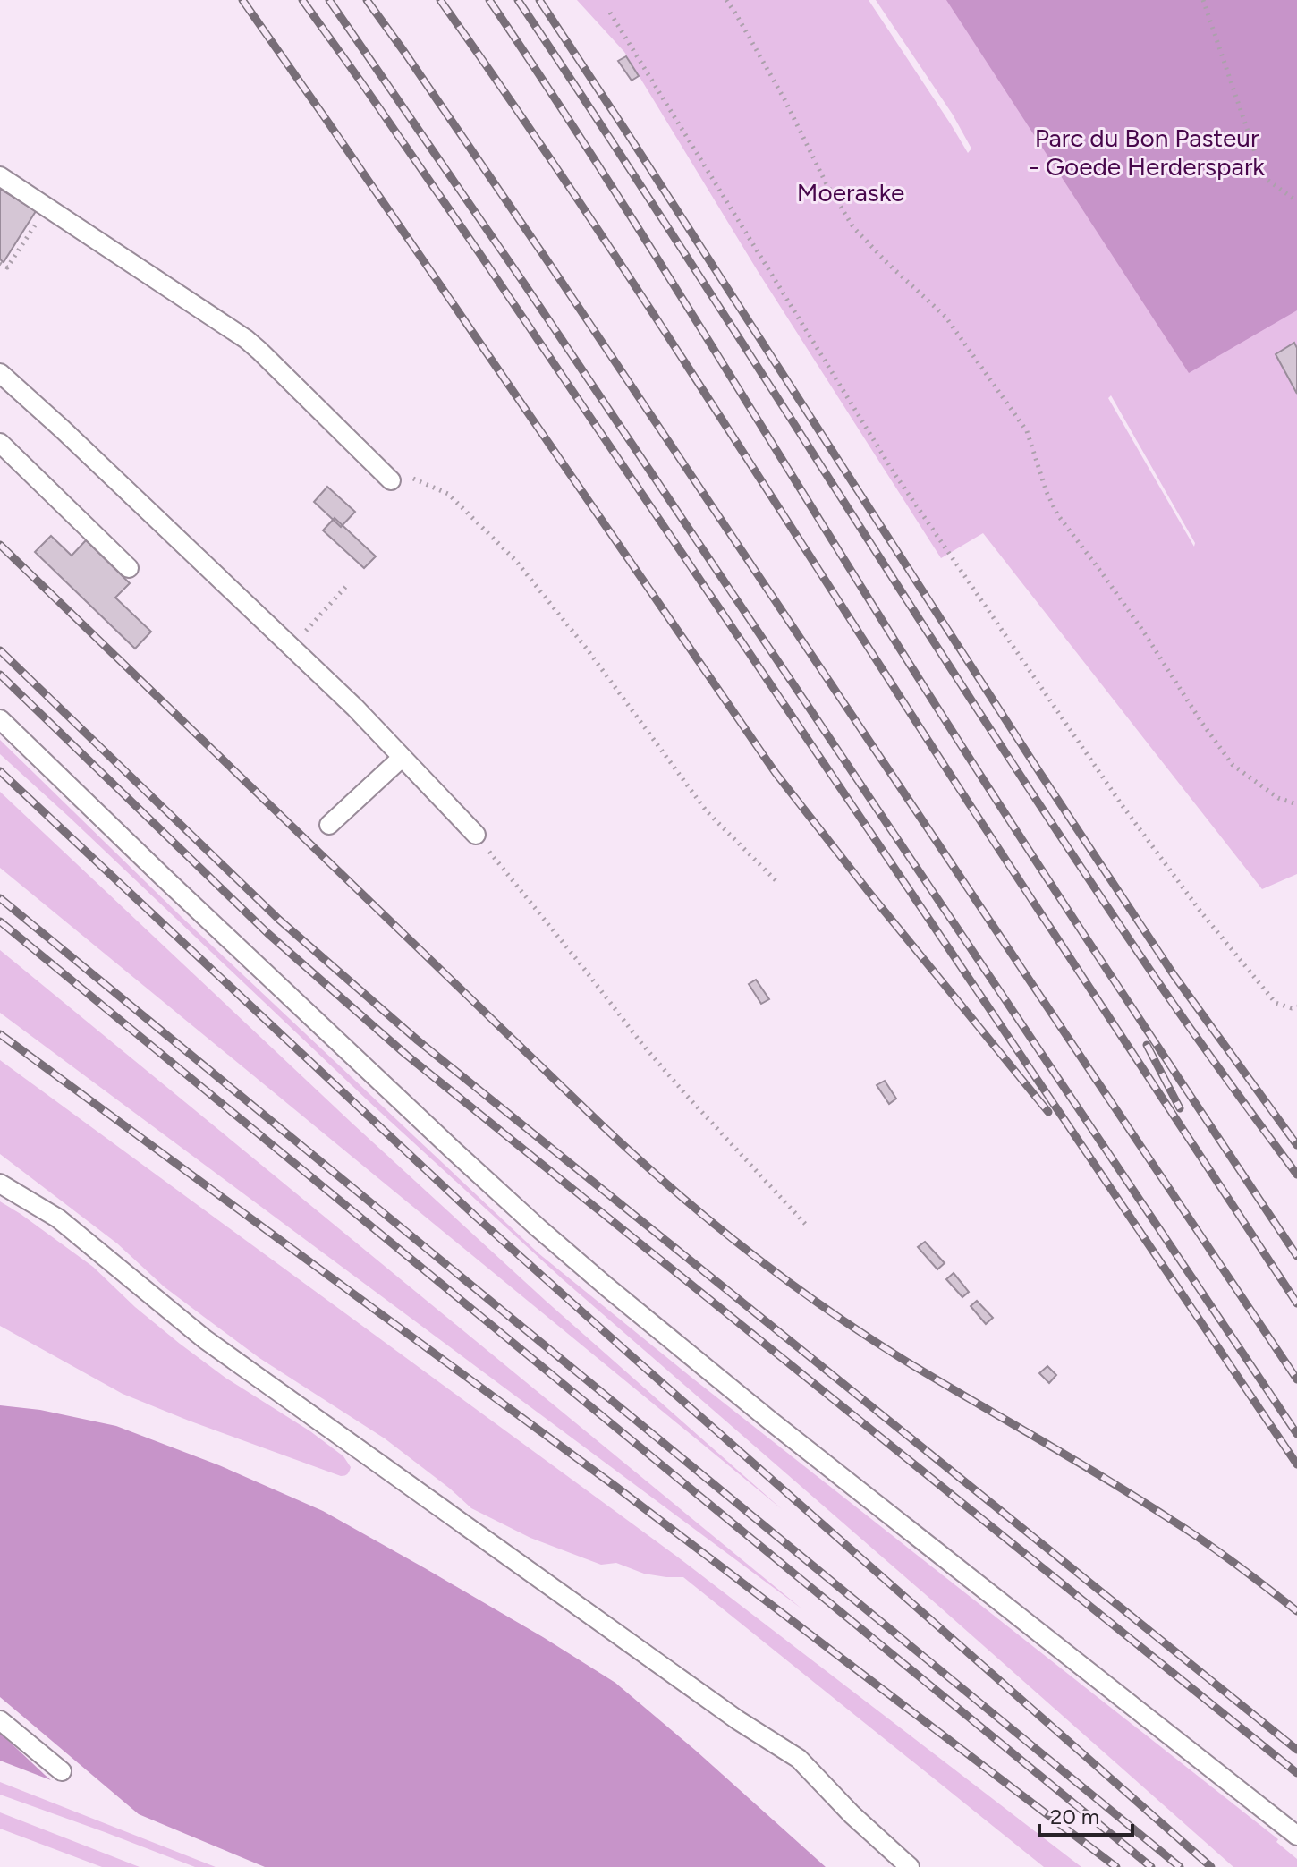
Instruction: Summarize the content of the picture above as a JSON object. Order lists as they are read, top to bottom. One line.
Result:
{"parks":["Parc du Bon Pasteur - Goede Herderspark","Moeraske"],"scale_bar":"20 m"}
